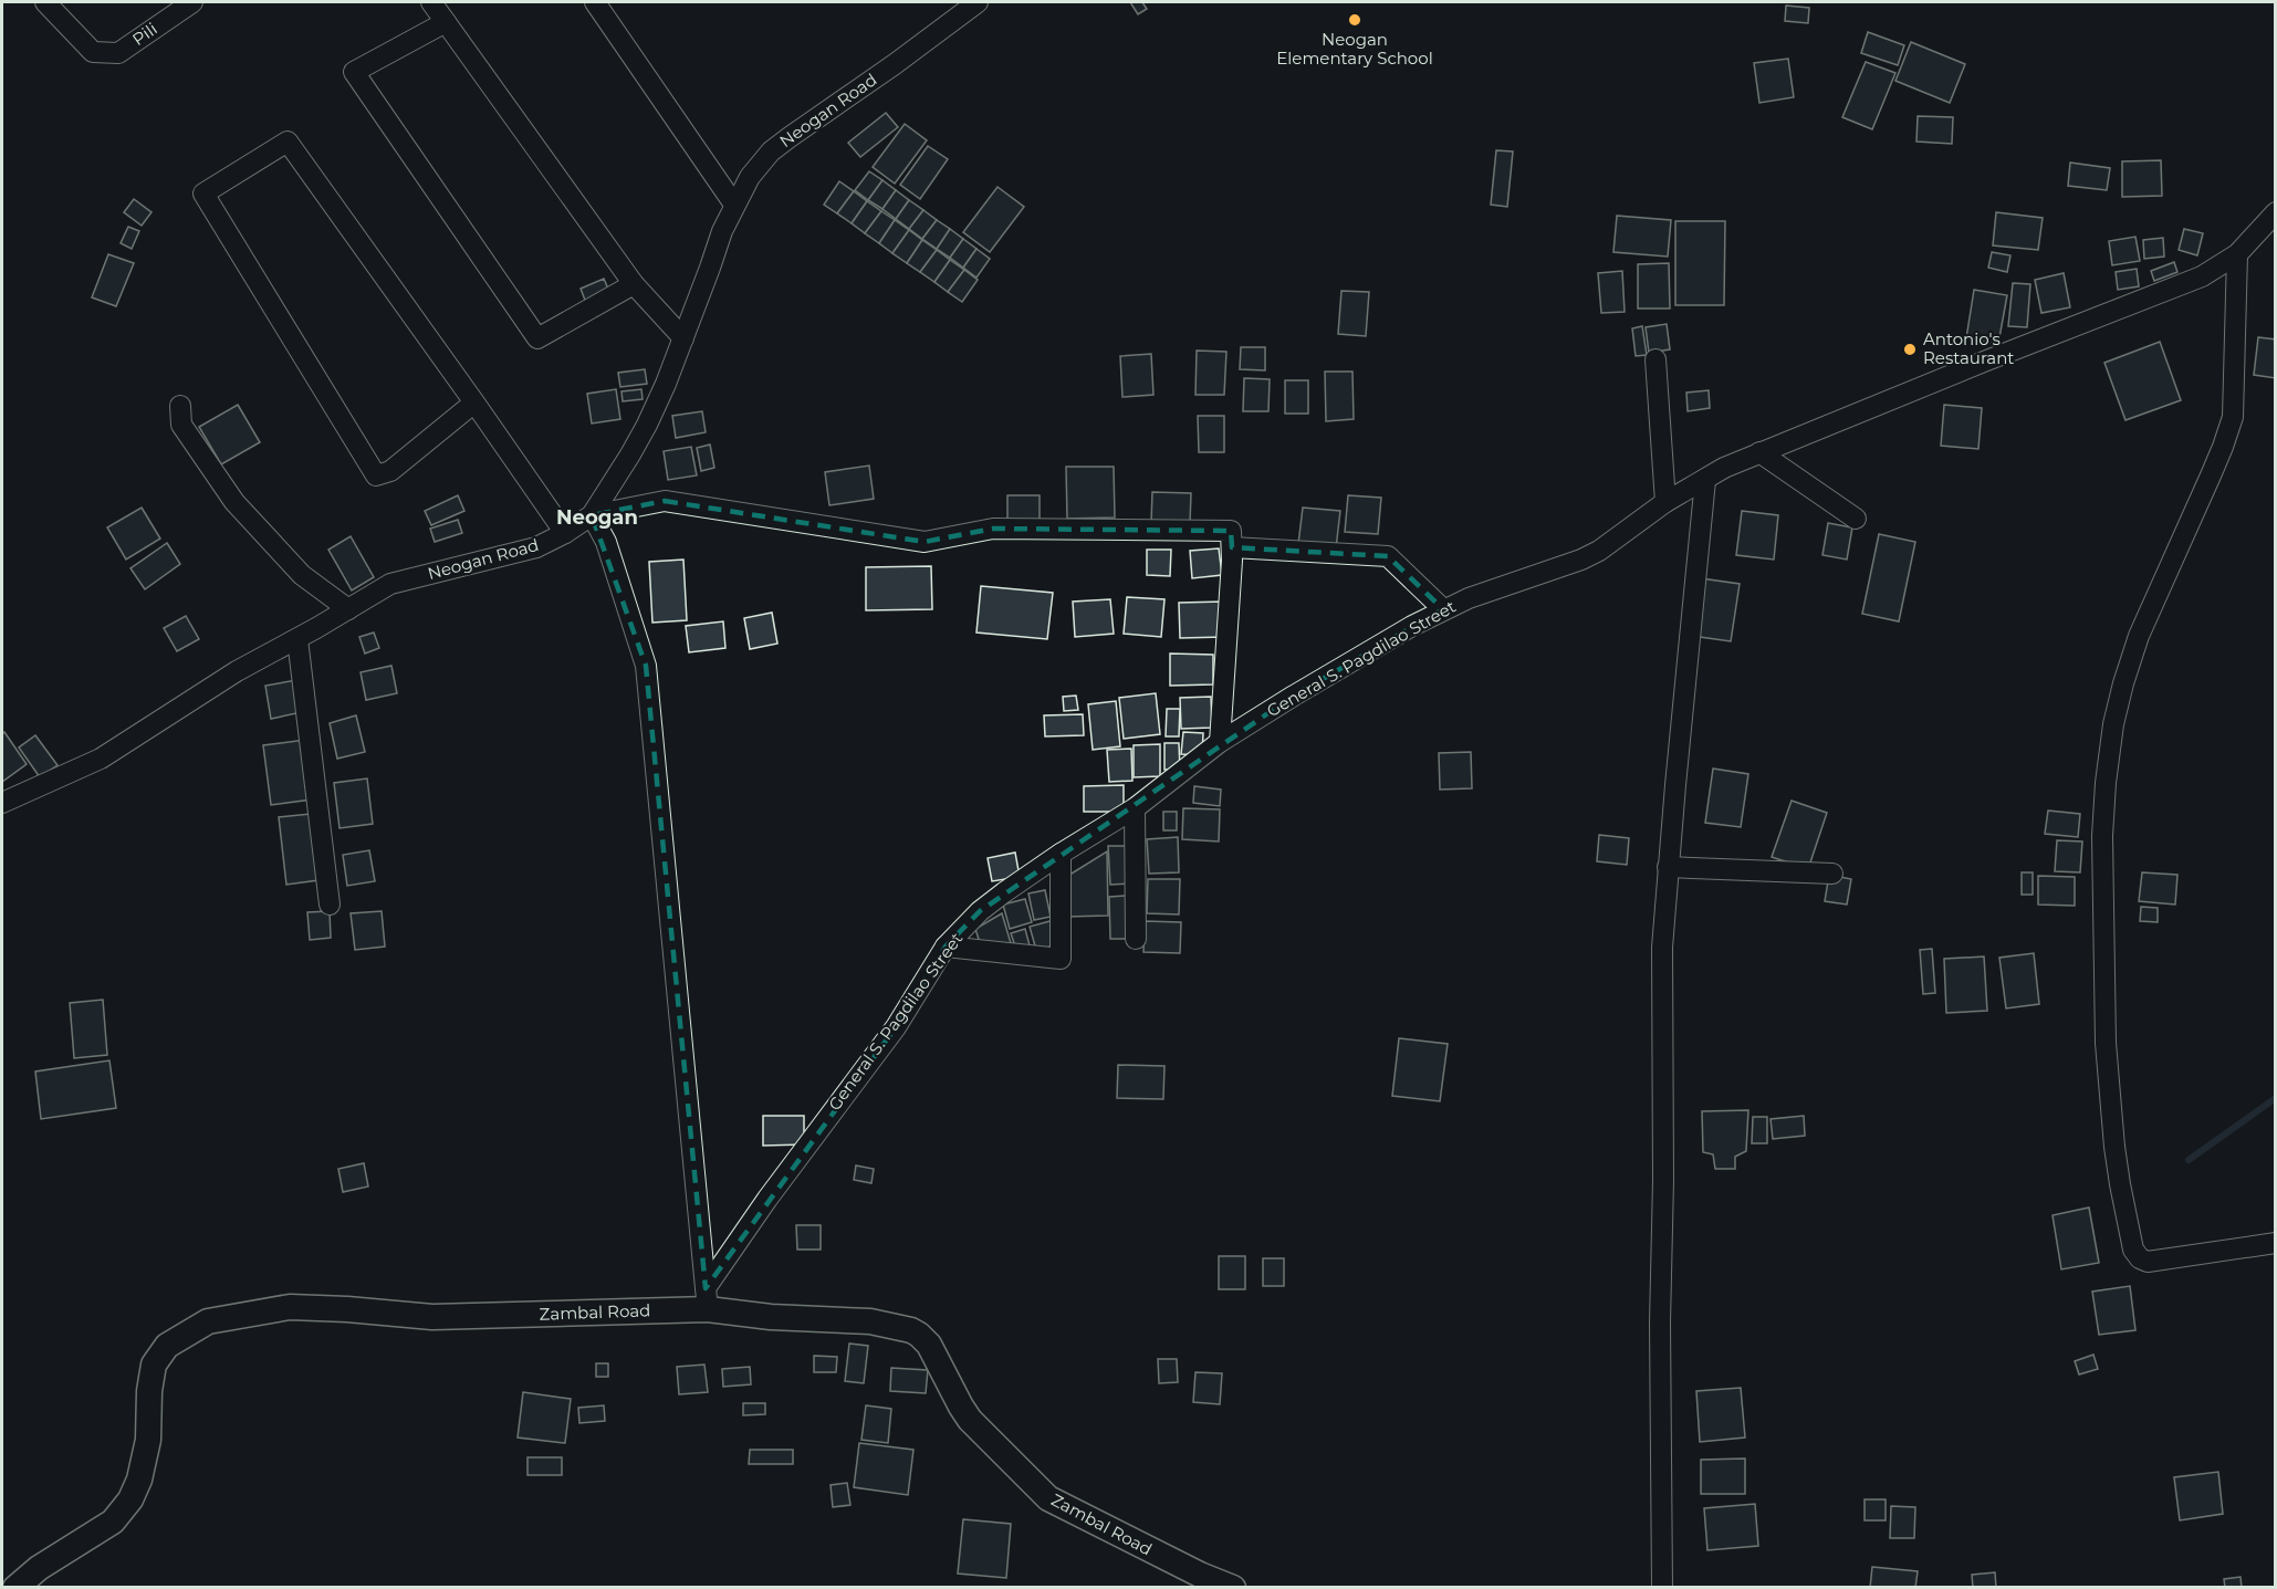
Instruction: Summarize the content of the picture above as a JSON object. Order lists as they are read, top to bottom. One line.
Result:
{"streets":{"street":["Pili","Neogan Road","General S. Pagdilao Street","Zambal Road"]},"crossings":[["General S. Pagdilao Street","Zambal Road"]],"districts":["Neogan"],"places":["Neogan Elementary School","Antonio's Restaurant"]}
